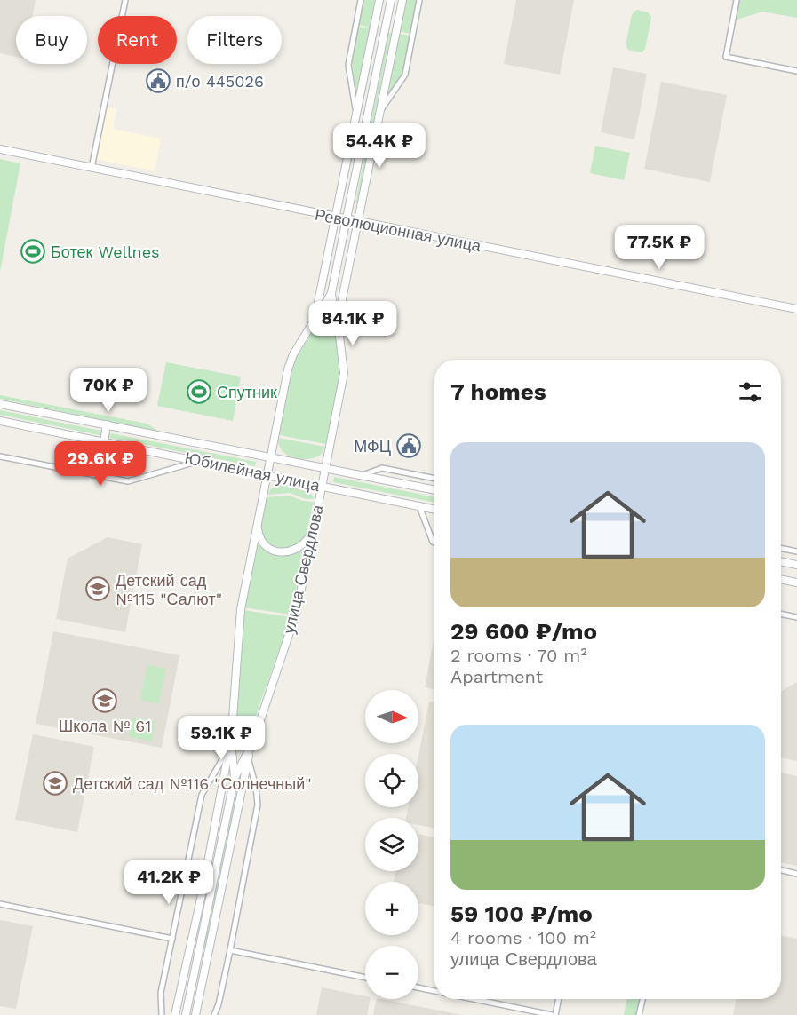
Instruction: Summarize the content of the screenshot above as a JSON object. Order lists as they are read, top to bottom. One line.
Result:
{"streets":{"main road":["Революционная улица","Юбилейная улица","улица Свердлова"]},"crossings":[["Революционная улица","улица Свердлова"],["Юбилейная улица","улица Свердлова"]],"places":{"public building":["п/о 445026","МФЦ"],"sports":["Ботек Wellnes","Спутник"],"school or university":["Детский сад №115 \"Салют\"","Школа № 61","Детский сад №116 \"Солнечный\""]},"north":"right","page":{"chip":["Buy","Rent","Filters"],"price":["54.4K ₽","77.5K ₽","84.1K ₽","70K ₽","29.6K ₽","59.1K ₽","41.2K ₽"],"heading":"7 homes","list":[{"name":"29 600 ₽/mo","note":"2 rooms · 70 m² · Apartment"},{"name":"59 100 ₽/mo","note":"4 rooms · 100 m² · улица Свердлова"}],"map_buttons":["+","−"]}}
